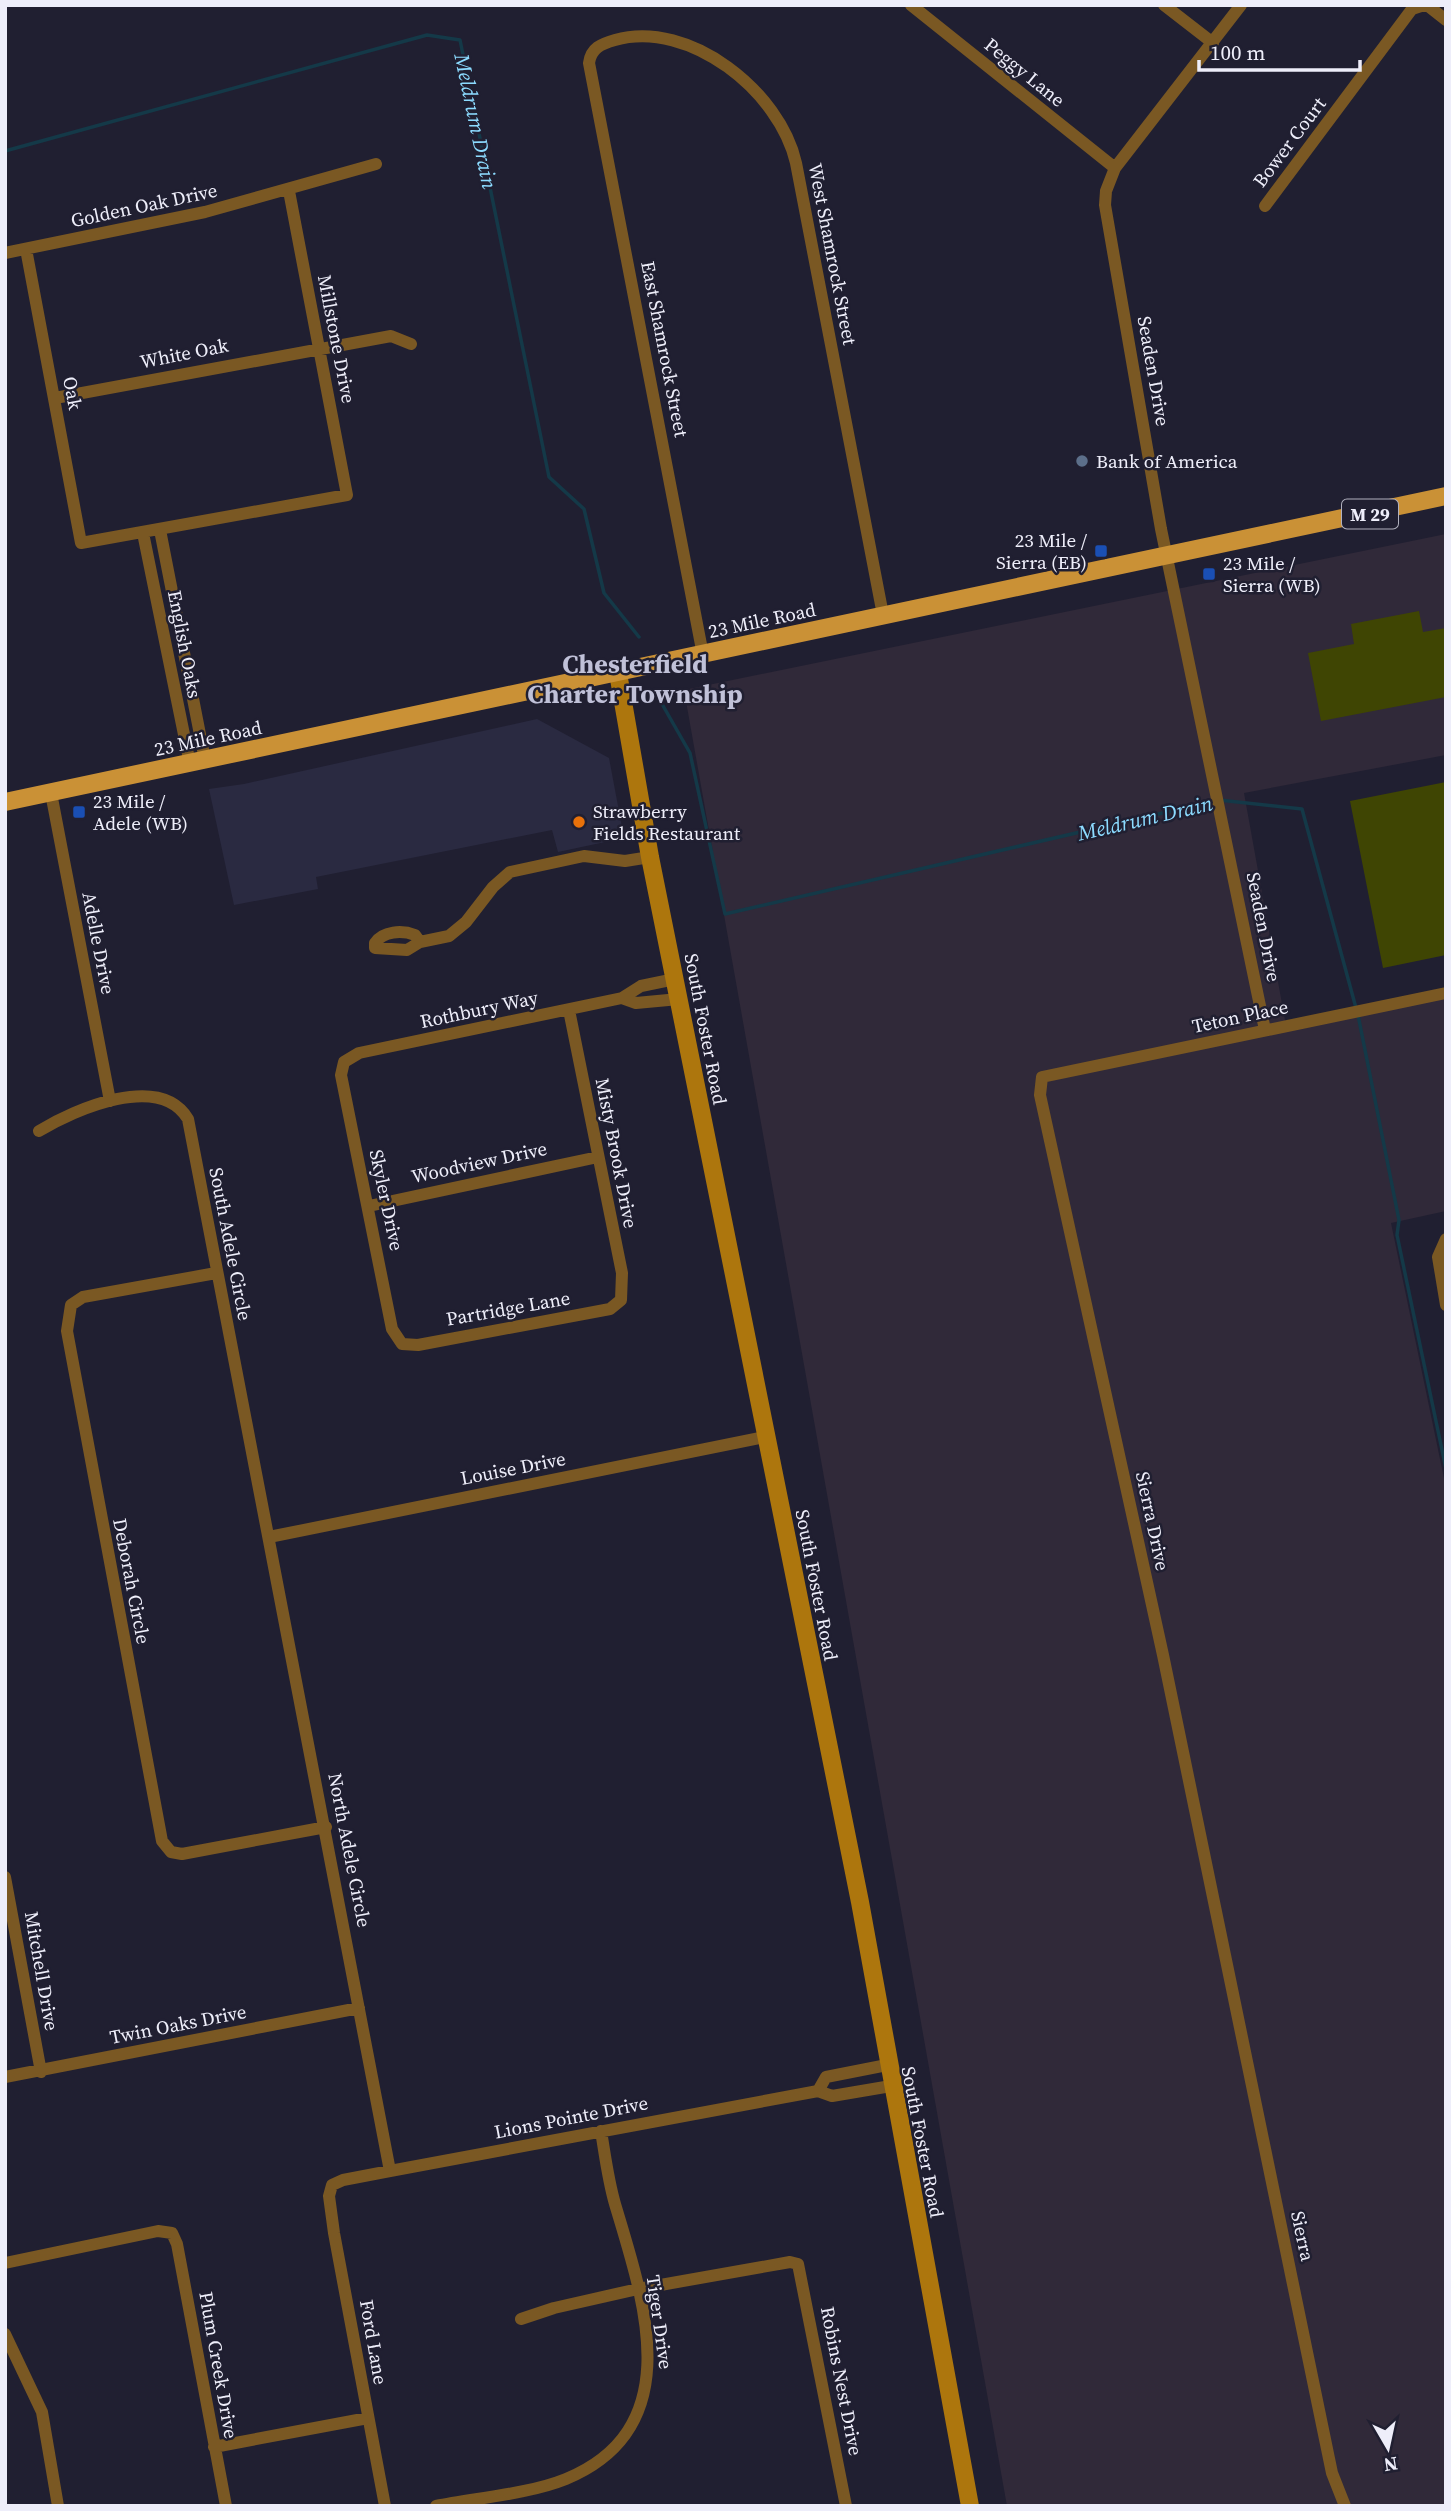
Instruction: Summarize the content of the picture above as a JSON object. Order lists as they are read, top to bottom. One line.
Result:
{"streets":{"main road":["M 29","23 Mile Road"],"street":["Peggy Lane","Bower Court","Golden Oak Drive","West Shamrock Street","Millstone Drive","East Shamrock Street","White Oak","Seaden Drive","Oak","English Oaks","Adelle Drive","Rothbury Way","Teton Place","South Foster Road","Misty Brook Drive","Woodview Drive","Skyler Drive","South Adele Circle","Partridge Lane","Louise Drive","Sierra Drive","Deborah Circle","North Adele Circle","Mitchell Drive","Twin Oaks Drive","Lions Pointe Drive","Sierra","Tiger Drive","Ford Lane","Plum Creek Drive","Robins Nest Drive"]},"crossings":[["Peggy Lane","Seaden Drive"],["Golden Oak Drive","Millstone Drive"],["Golden Oak Drive","Oak"],["West Shamrock Street","East Shamrock Street"],["West Shamrock Street","23 Mile Road"],["Millstone Drive","White Oak"],["Millstone Drive","English Oaks"],["East Shamrock Street","23 Mile Road"],["White Oak","Oak"],["Seaden Drive","23 Mile Road"],["Seaden Drive","Teton Place"],["Oak","English Oaks"],["23 Mile Road","English Oaks"],["23 Mile Road","Adelle Drive"],["23 Mile Road","South Foster Road"],["Adelle Drive","South Adele Circle"],["Rothbury Way","South Foster Road"],["Rothbury Way","Misty Brook Drive"],["Rothbury Way","Skyler Drive"],["Teton Place","Sierra Drive"],["South Foster Road","Louise Drive"],["Misty Brook Drive","Woodview Drive"],["Misty Brook Drive","Partridge Lane"],["Woodview Drive","Skyler Drive"],["Skyler Drive","Partridge Lane"],["South Adele Circle","Louise Drive"],["South Adele Circle","Deborah Circle"],["South Adele Circle","North Adele Circle"],["Louise Drive","North Adele Circle"],["Sierra Drive","Sierra"],["Deborah Circle","North Adele Circle"],["North Adele Circle","Twin Oaks Drive"],["North Adele Circle","Lions Pointe Drive"],["Mitchell Drive","Twin Oaks Drive"],["Lions Pointe Drive","Tiger Drive"],["Lions Pointe Drive","Ford Lane"],["Tiger Drive","Robins Nest Drive"]],"districts":["Chesterfield Charter Township"],"water":["Meldrum Drain"],"places":{"other":["Bank of America","Strawberry Fields Restaurant"],"transit":["23 Mile / Sierra (EB)","23 Mile / Sierra (WB)","23 Mile / Adele (WB)"]},"scale_bar":"100 m","north":"bottom"}
